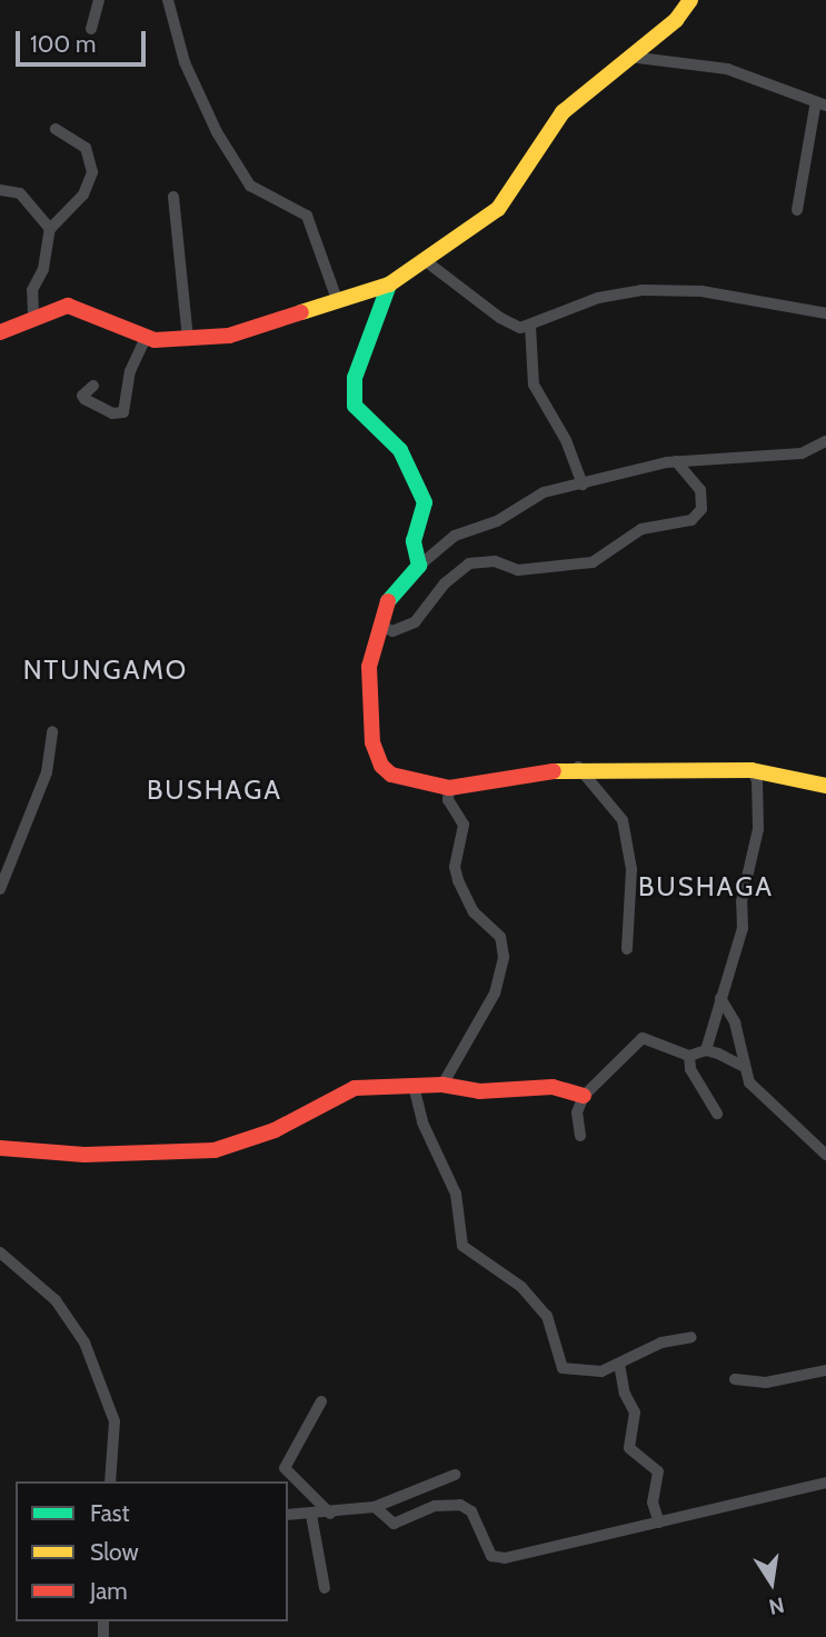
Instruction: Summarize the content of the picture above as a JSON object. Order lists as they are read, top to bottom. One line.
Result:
{"districts":["NTUNGAMO","BUSHAGA","BUSHAGA"],"legend":["Fast","Slow","Jam"],"scale_bar":"100 m","north":"bottom"}
